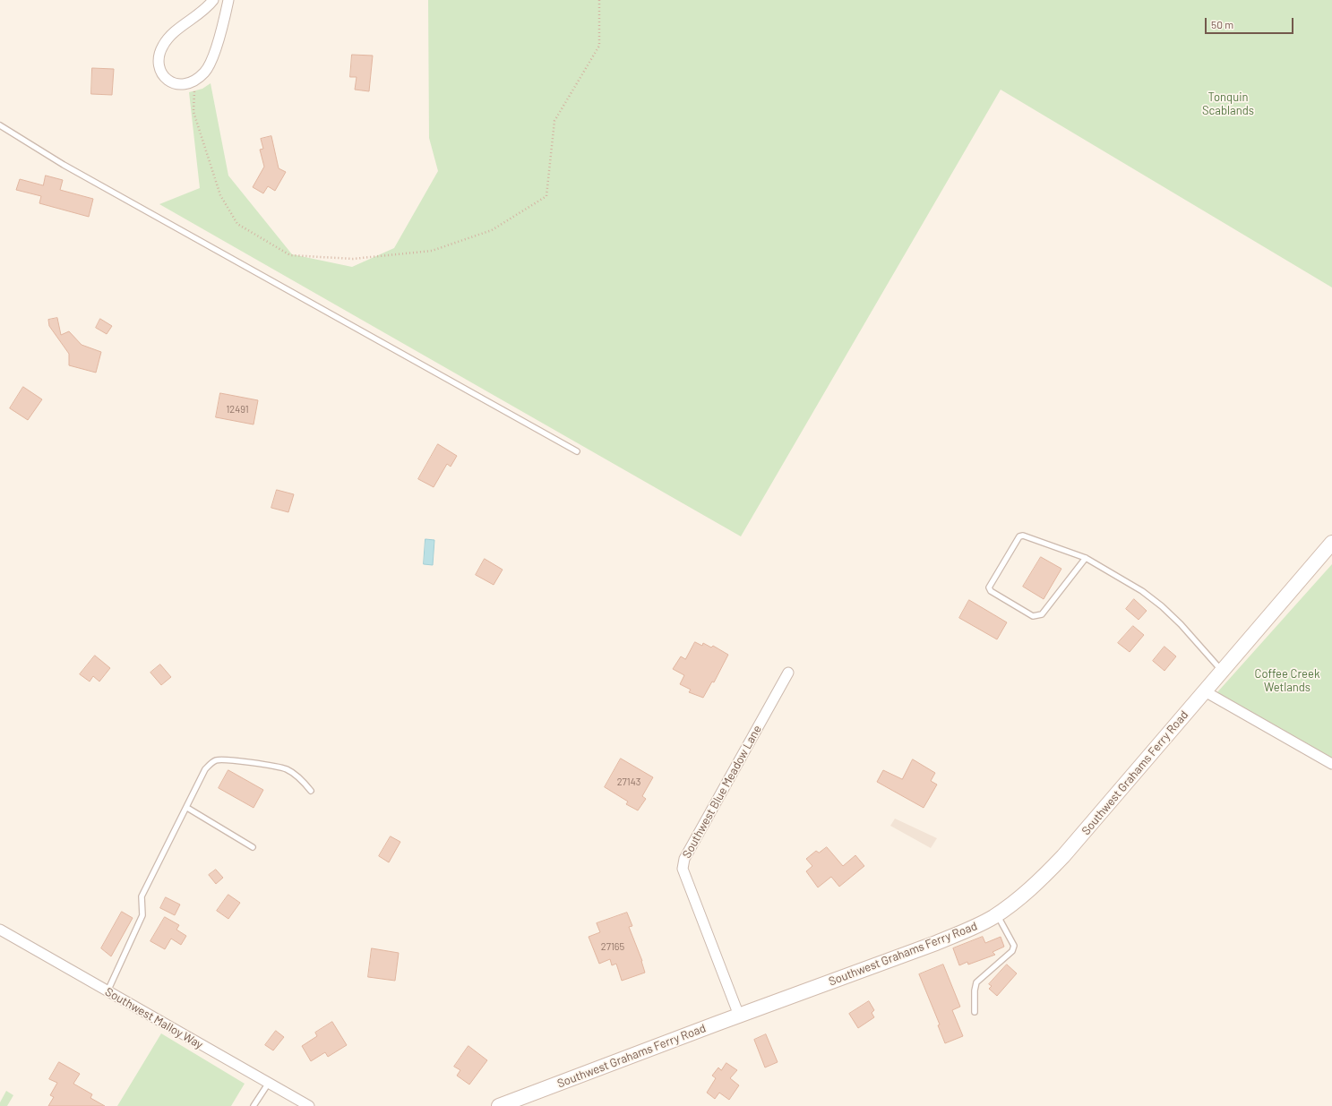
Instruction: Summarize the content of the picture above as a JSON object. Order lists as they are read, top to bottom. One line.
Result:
{"streets":{"main road":["Southwest Grahams Ferry Road"],"street":["Southwest Blue Meadow Lane","Southwest Malloy Way"]},"crossings":[["Southwest Grahams Ferry Road","Southwest Blue Meadow Lane"]],"parks":["Tonquin Scablands","Coffee Creek Wetlands"],"house_numbers":["12491","27143","27165"],"scale_bar":"50 m"}
